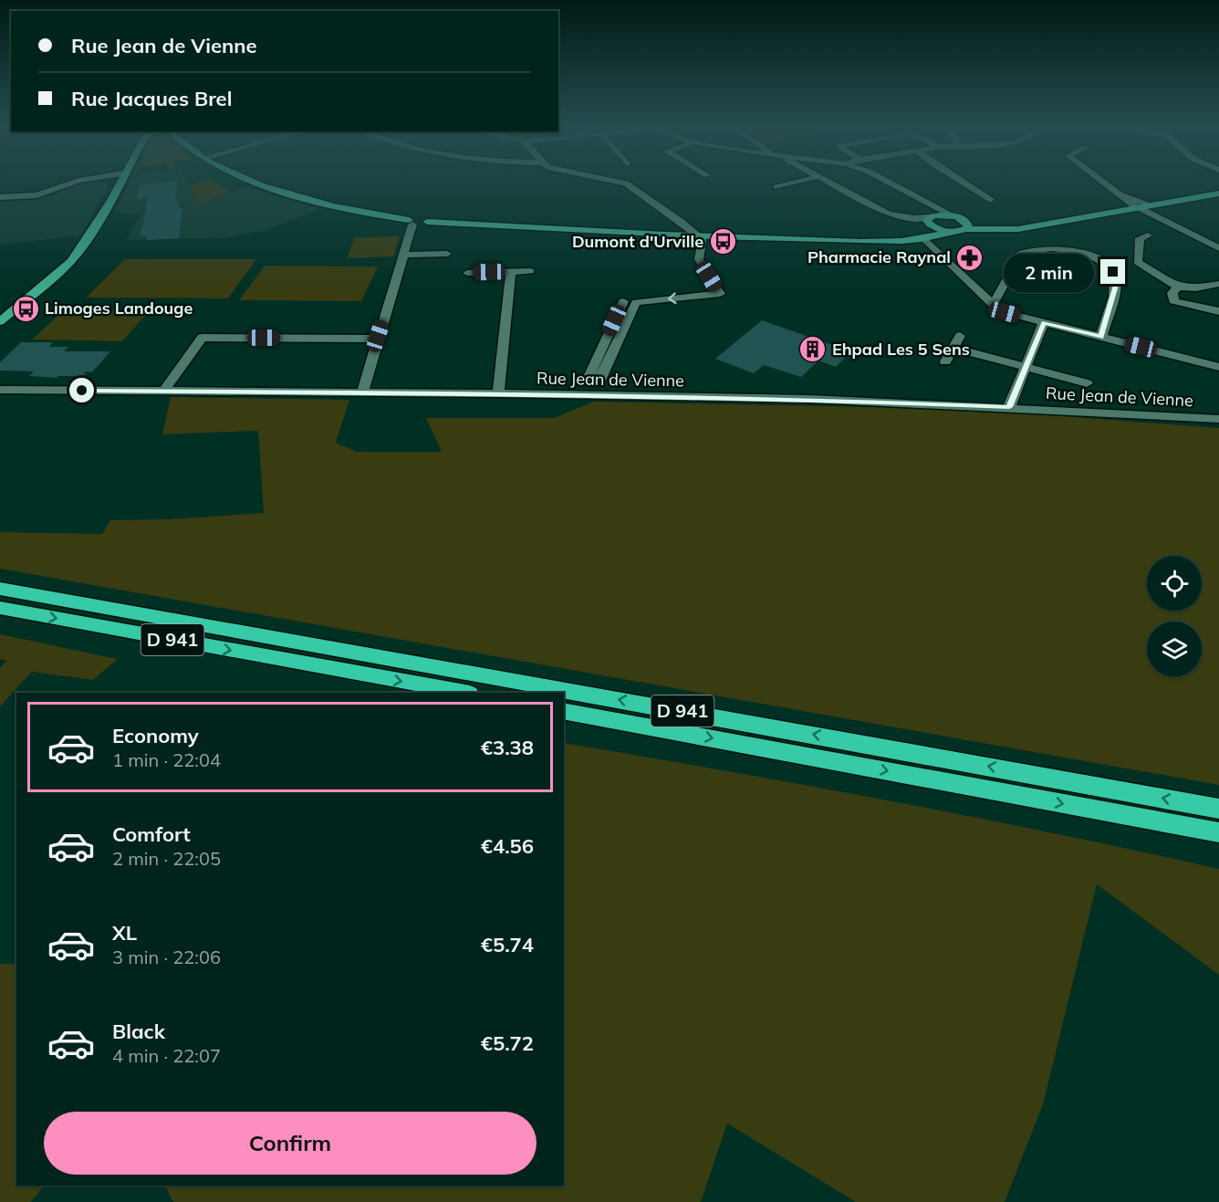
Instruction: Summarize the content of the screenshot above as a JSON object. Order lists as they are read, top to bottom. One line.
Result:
{"streets":{"highway":["D 941"],"street":["Rue Jean de Vienne"]},"places":{"bus stop":["Dumont d'Urville","Limoges Landouge"],"pharmacy":["Pharmacie Raynal"],"building":["Ehpad Les 5 Sens"]},"page":{"banner":["Rue Jean de Vienne","Rue Jacques Brel"],"bubble":"2 min","list":[{"name":"Economy","note":"1 min · 22:04","value":"€3.38"},{"name":"Comfort","note":"2 min · 22:05","value":"€4.56"},{"name":"XL","note":"3 min · 22:06","value":"€5.74"},{"name":"Black","note":"4 min · 22:07","value":"€5.72"}],"buttons":"Confirm"}}
